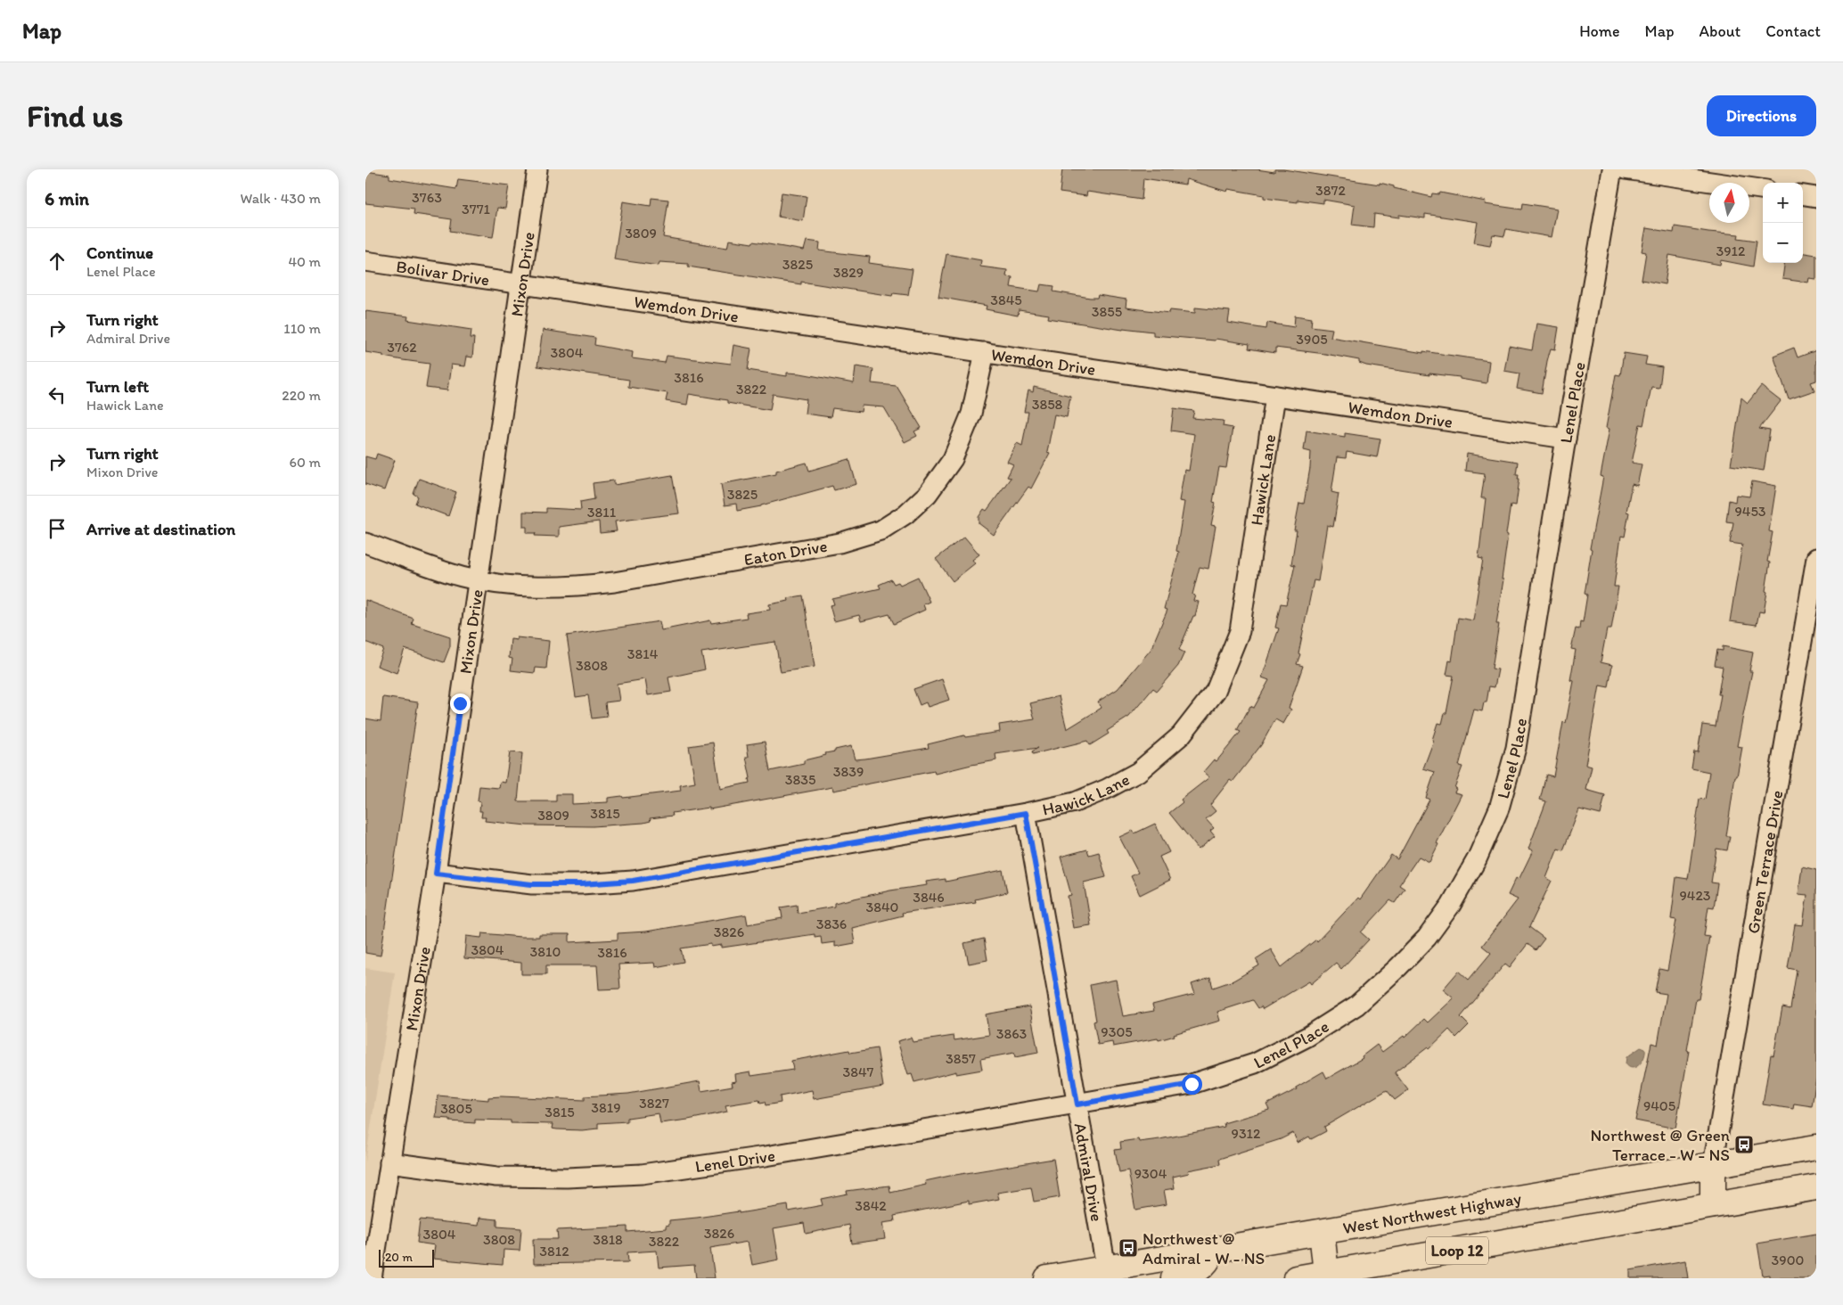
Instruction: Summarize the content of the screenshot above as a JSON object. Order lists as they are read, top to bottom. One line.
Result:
{"streets":{"main road":["West Northwest Highway","Loop 12"],"street":["Bolivar Drive","Mixon Drive","Wemdon Drive","Lenel Place","Hawick Lane","Eaton Drive","Green Terrace Drive","Lenel Drive","Admiral Drive"]},"crossings":[["Bolivar Drive","Mixon Drive"],["Bolivar Drive","Wemdon Drive"],["Mixon Drive","Wemdon Drive"],["Mixon Drive","Hawick Lane"],["Mixon Drive","Eaton Drive"],["Mixon Drive","Lenel Drive"],["Wemdon Drive","Lenel Place"],["Wemdon Drive","Hawick Lane"],["Wemdon Drive","Eaton Drive"],["Lenel Place","Lenel Drive"],["Lenel Place","Admiral Drive"],["Hawick Lane","Admiral Drive"],["Green Terrace Drive","West Northwest Highway"],["Lenel Drive","Admiral Drive"],["Admiral Drive","West Northwest Highway"]],"places":{"bus stop":["Northwest @ Green Terrace - W - NS","Northwest @ Admiral - W - NS"]},"house_numbers":["3872","3763","3771","3809","3912","3825","3829","3845","3855","3905","3762","3804","3816","3822","3858","3825","9453","3811","3814","3808","3839","3835","3815","3809","9423","3846","3840","3836","3826","3804","3810","3816","9305","3863","3857","3847","3827","9405","3819","3805","3815","9312","9304","3842","3826","3804","3808","3818","3822","3812","3900"],"scale_bar":"20 m","north":"top","page":{"header":"Map","nav":["Home","Map","About","Contact"],"buttons":"Directions","title":"Find us","heading":["6 min","Walk · 430 m"],"map_buttons":["+","−"],"list":[["Continue","Lenel Place","40 m"],["Turn right","Admiral Drive","110 m"],["Turn left","Hawick Lane","220 m"],["Turn right","Mixon Drive","60 m"],"Arrive at destination"],"scale":"20 m"}}
